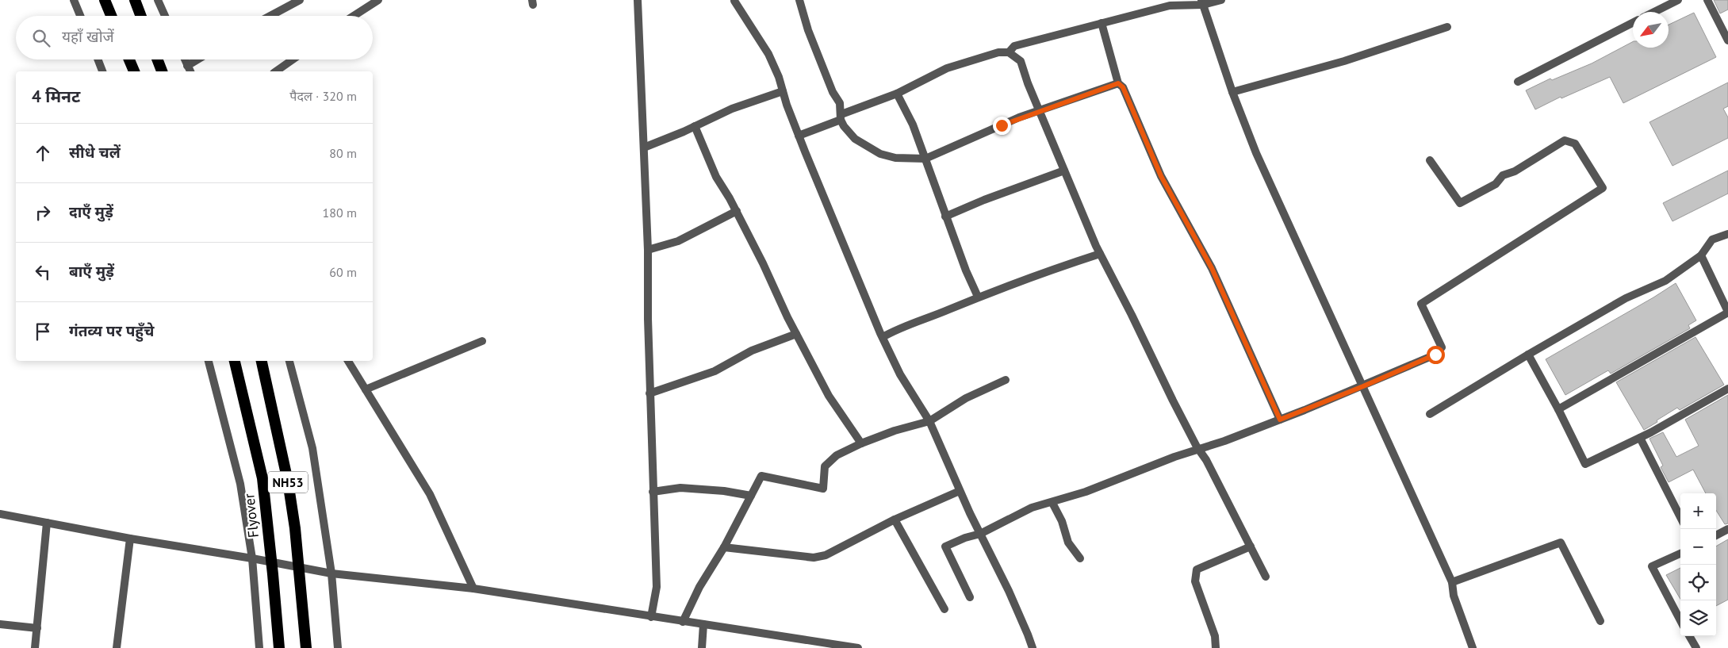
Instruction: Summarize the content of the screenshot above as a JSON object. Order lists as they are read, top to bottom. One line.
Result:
{"streets":{"highway":["NH53","Flyover"]},"north":"bottom left","page":{"search":"यहाँ खोजें","heading":["4 मिनट","पैदल · 320 m"],"list":[["सीधे चलें","80 m"],["दाएँ मुड़ें","180 m"],["बाएँ मुड़ें","60 m"],"गंतव्य पर पहुँचे"],"map_buttons":["+","−"]}}
